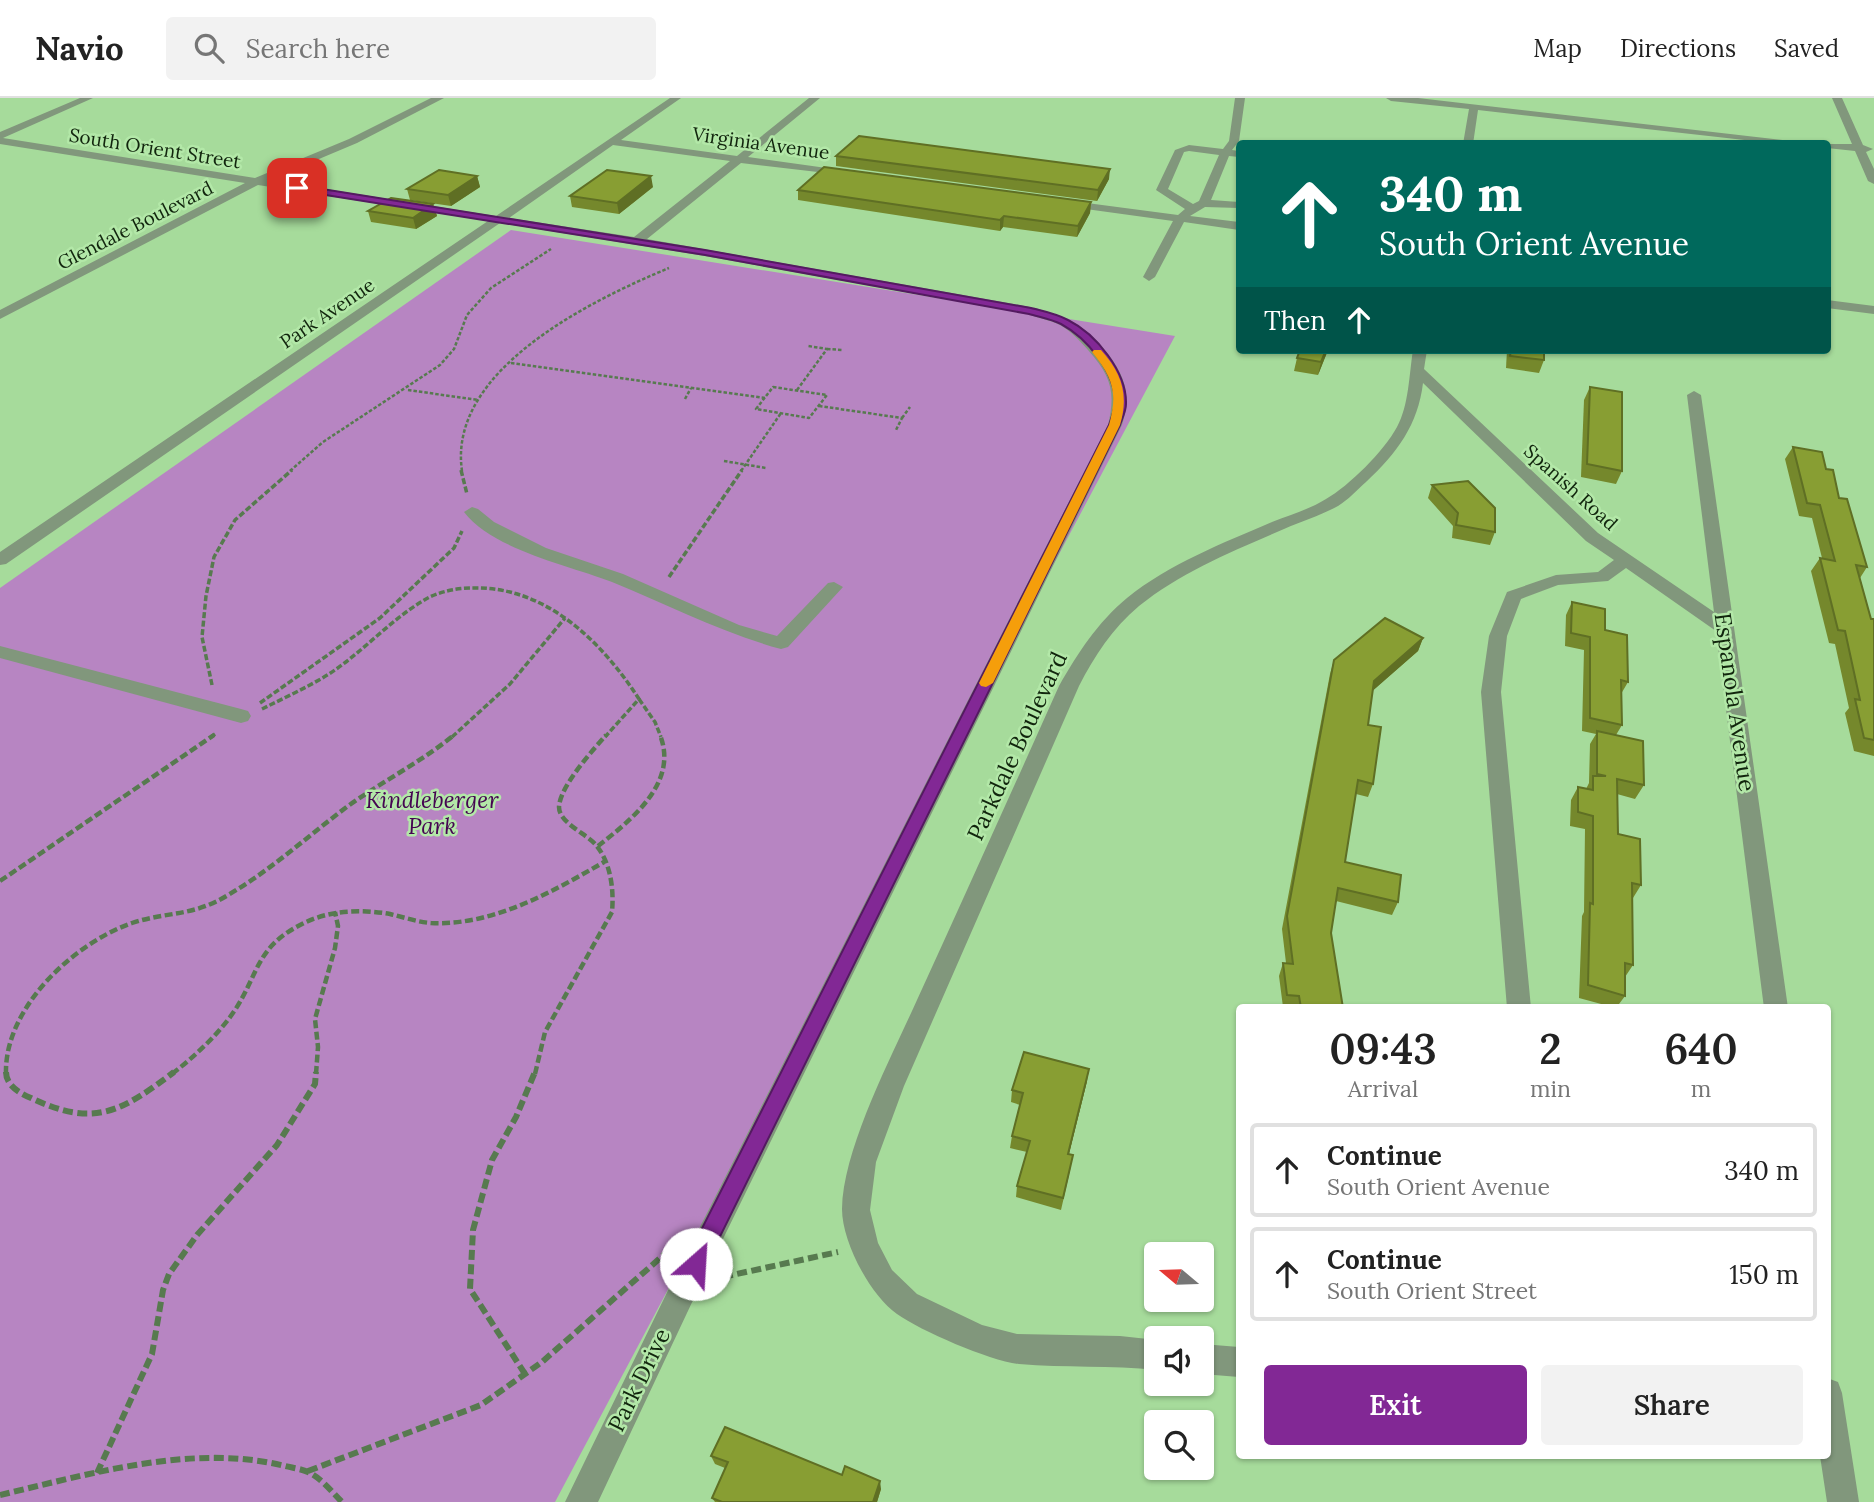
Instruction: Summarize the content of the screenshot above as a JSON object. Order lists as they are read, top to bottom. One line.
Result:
{"streets":{"street":["Virginia Avenue","South Orient Street","Glendale Boulevard","Park Avenue","Spanish Road","Espanola Avenue","Parkdale Boulevard","Park Drive"]},"crossings":[["Virginia Avenue","Park Avenue"],["South Orient Street","Glendale Boulevard"],["South Orient Street","Park Avenue"],["South Orient Street","Park Drive"],["Spanish Road","Espanola Avenue"],["Spanish Road","Parkdale Boulevard"]],"parks":["Kindleberger Park"],"north":"left","page":{"header":"Navio","search":"Search here","nav":["Map","Directions","Saved"],"turn":["340 m","South Orient Avenue"],"then":"Then","eta":["09:43","Arrival","2","min","640","m"],"list":[{"name":"Continue","note":"South Orient Avenue","value":"340 m"},{"name":"Continue","note":"South Orient Street","value":"150 m"}],"buttons":["Exit","Share"]}}
